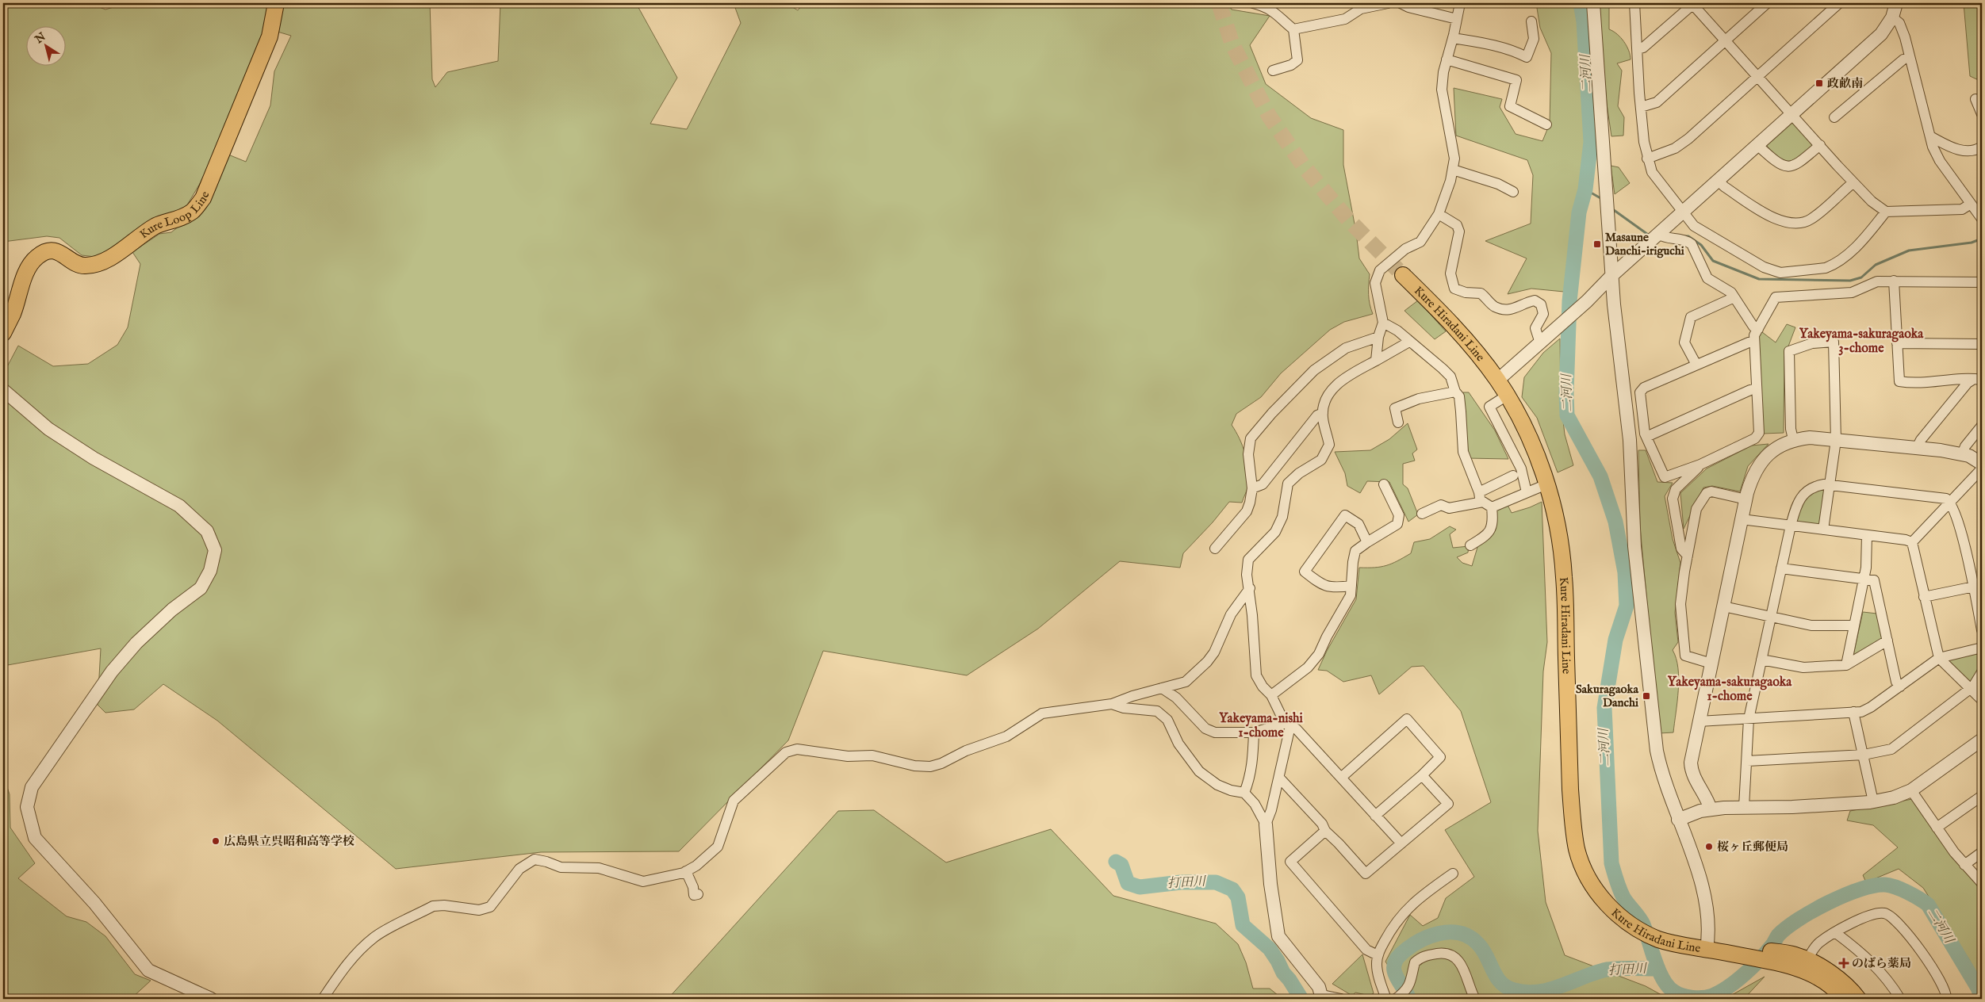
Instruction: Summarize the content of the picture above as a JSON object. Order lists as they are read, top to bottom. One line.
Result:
{"streets":{"main road":["Kure Loop Line","Kure Hiradani Line"]},"districts":["Yakeyama-sakuragaoka 3-chome","Yakeyama-sakuragaoka 1-chome","Yakeyama-nishi 1-chome"],"water":["二河川","打田川"],"places":{"transit":["政畝南","Masaune Danchi-iriguchi","Sakuragaoka Danchi"],"other":["広島県立呉昭和高等学校","桜ヶ丘郵便局"],"health":["のばら薬局"]},"north":"top left"}
